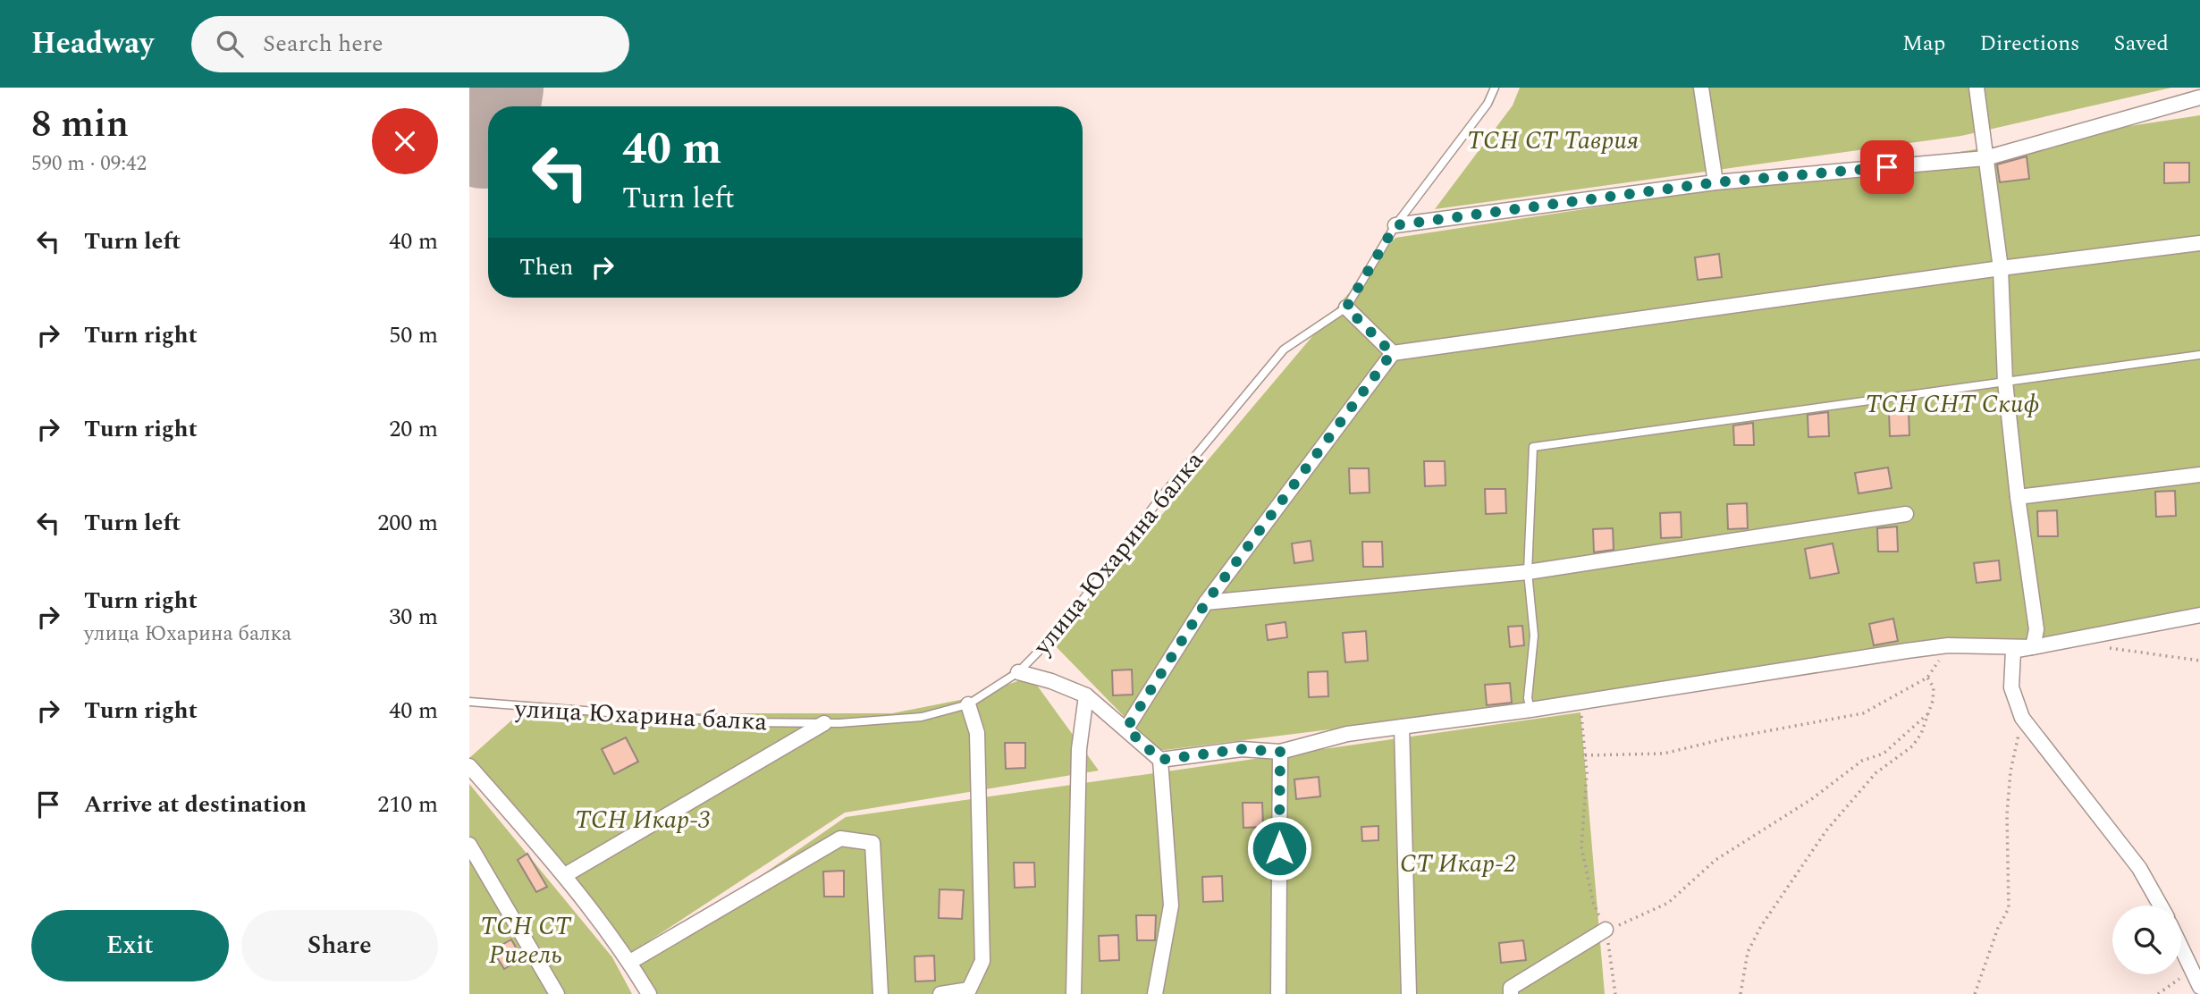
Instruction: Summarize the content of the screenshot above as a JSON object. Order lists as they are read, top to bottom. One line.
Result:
{"streets":{"lane":["улица Юхарина балка"]},"parks":["ТСН СТ Таврия","ТСН СНТ Скиф","ТСН Икар-3","СТ Икар-2","ТСН СТ Ригель"],"page":{"header":"Headway","search":"Search here","nav":["Map","Directions","Saved"],"heading":["8 min","590 m · 09:42"],"turn":["40 m","Turn left"],"list":[{"name":"Turn left","value":"40 m"},{"name":"Turn right","value":"50 m"},{"name":"Turn right","value":"20 m"},{"name":"Turn left","value":"200 m"},{"name":"Turn right","note":"улица Юхарина балка","value":"30 m"},{"name":"Turn right","value":"40 m"},{"name":"Arrive at destination","value":"210 m"}],"then":"Then","buttons":["Exit","Share"]}}
